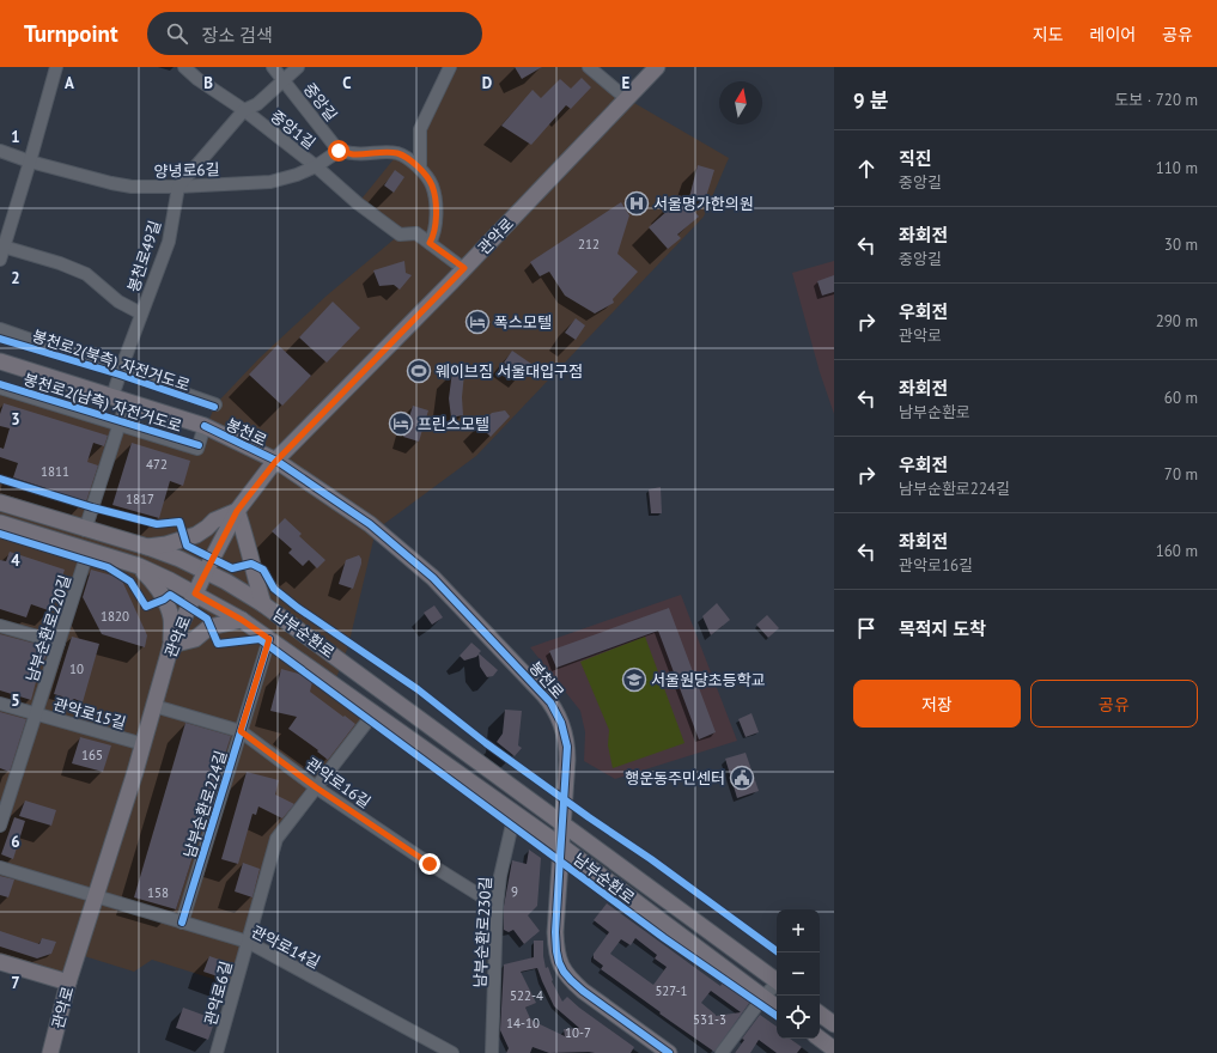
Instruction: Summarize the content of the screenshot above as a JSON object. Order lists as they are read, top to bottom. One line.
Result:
{"streets":{"main road":["관악로","봉천로","남부순환로"],"street":["중앙길","중앙1길","양녕로6길","봉천로49길","남부순환로220길","관악로15길","관악로16길","남부순환로224길","남부순환로230길","관악로14길","관악로6길"],"cycle path":["봉천로2(북측) 자전거도로","봉천로2(남측) 자전거도로"]},"crossings":[["중앙길","양녕로6길"],["중앙길","봉천로49길"],["중앙1길","양녕로6길"],["중앙1길","봉천로49길"],["양녕로6길","봉천로49길"],["관악로","봉천로"],["관악로","남부순환로"],["관악로","관악로15길"],["관악로","관악로16길"],["관악로","관악로14길"],["봉천로49길","봉천로"],["봉천로","남부순환로"],["남부순환로220길","남부순환로"],["남부순환로220길","관악로15길"],["남부순환로","남부순환로224길"],["남부순환로","남부순환로230길"],["남부순환로","관악로6길"],["관악로16길","남부순환로224길"],["관악로16길","남부순환로230길"],["관악로16길","관악로6길"],["남부순환로224길","관악로14길"],["관악로14길","관악로6길"]],"places":{"hospital":["서울명가한의원"],"hotel":["폭스모텔","프린스모텔"],"sports":["웨이브짐 서울대입구점"],"school or university":["서울원당초등학교"],"public building":["행운동주민센터"]},"house_numbers":["212","472","1811","1817","1820","10","165","9","158","527-1","522-4","531-3","14-10","10-7"],"north":"top","page":{"header":"Turnpoint","search":"장소 검색","nav":["지도","레이어","공유"],"heading":["9 분","도보 · 720 m"],"list":[["직진","중앙길","110 m"],["좌회전","중앙길","30 m"],["우회전","관악로","290 m"],["좌회전","남부순환로","60 m"],["우회전","남부순환로224길","70 m"],["좌회전","관악로16길","160 m"],"목적지 도착"],"buttons":["저장","공유"],"map_buttons":["+","−"]},"grid":{"columns":["A","B","C","D","E"],"rows":["1","2","3","4","5","6","7"]}}
